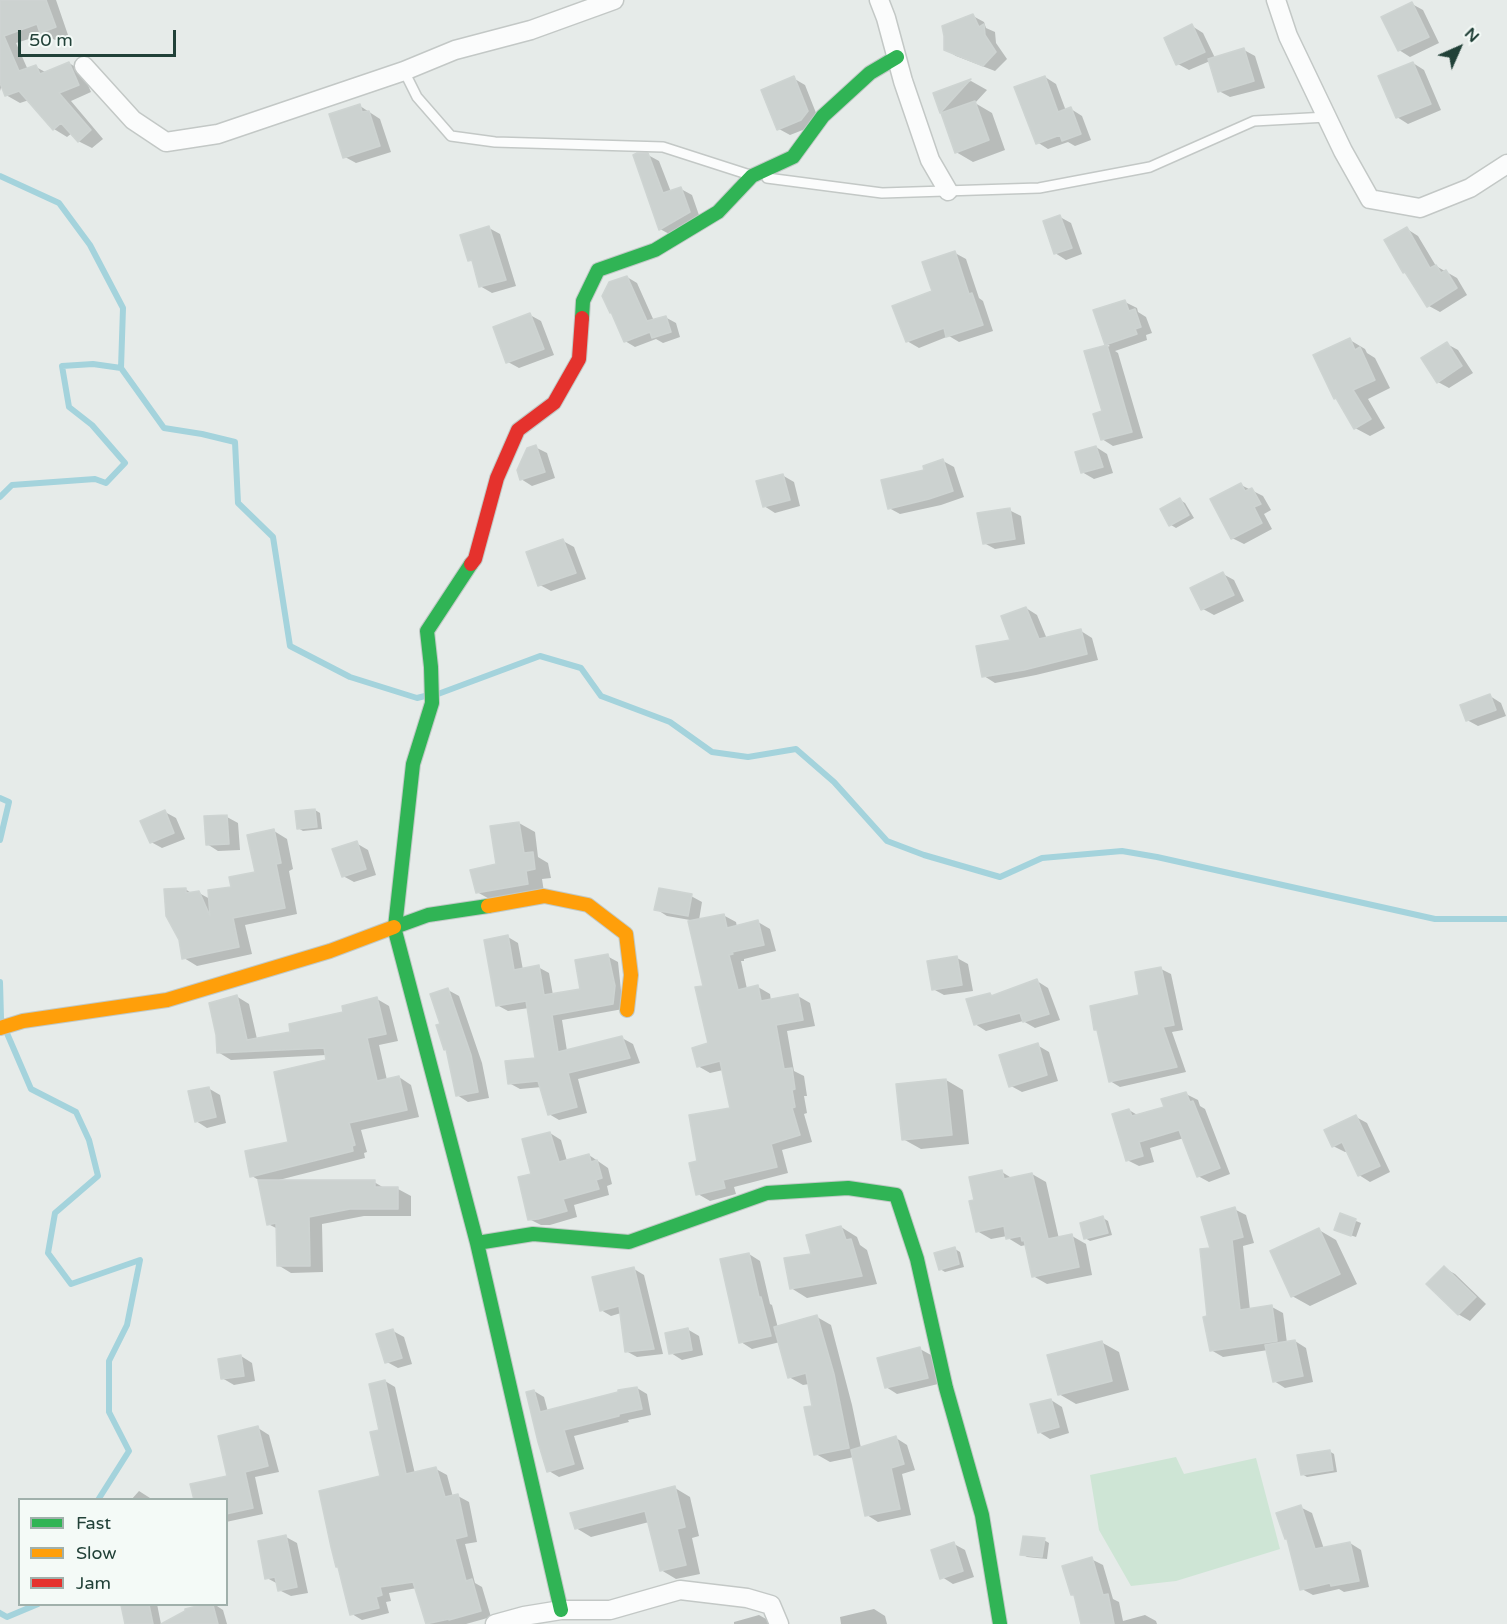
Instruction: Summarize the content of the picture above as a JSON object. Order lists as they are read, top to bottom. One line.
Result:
{"legend":["Fast","Slow","Jam"],"scale_bar":"50 m","north":"top right"}
